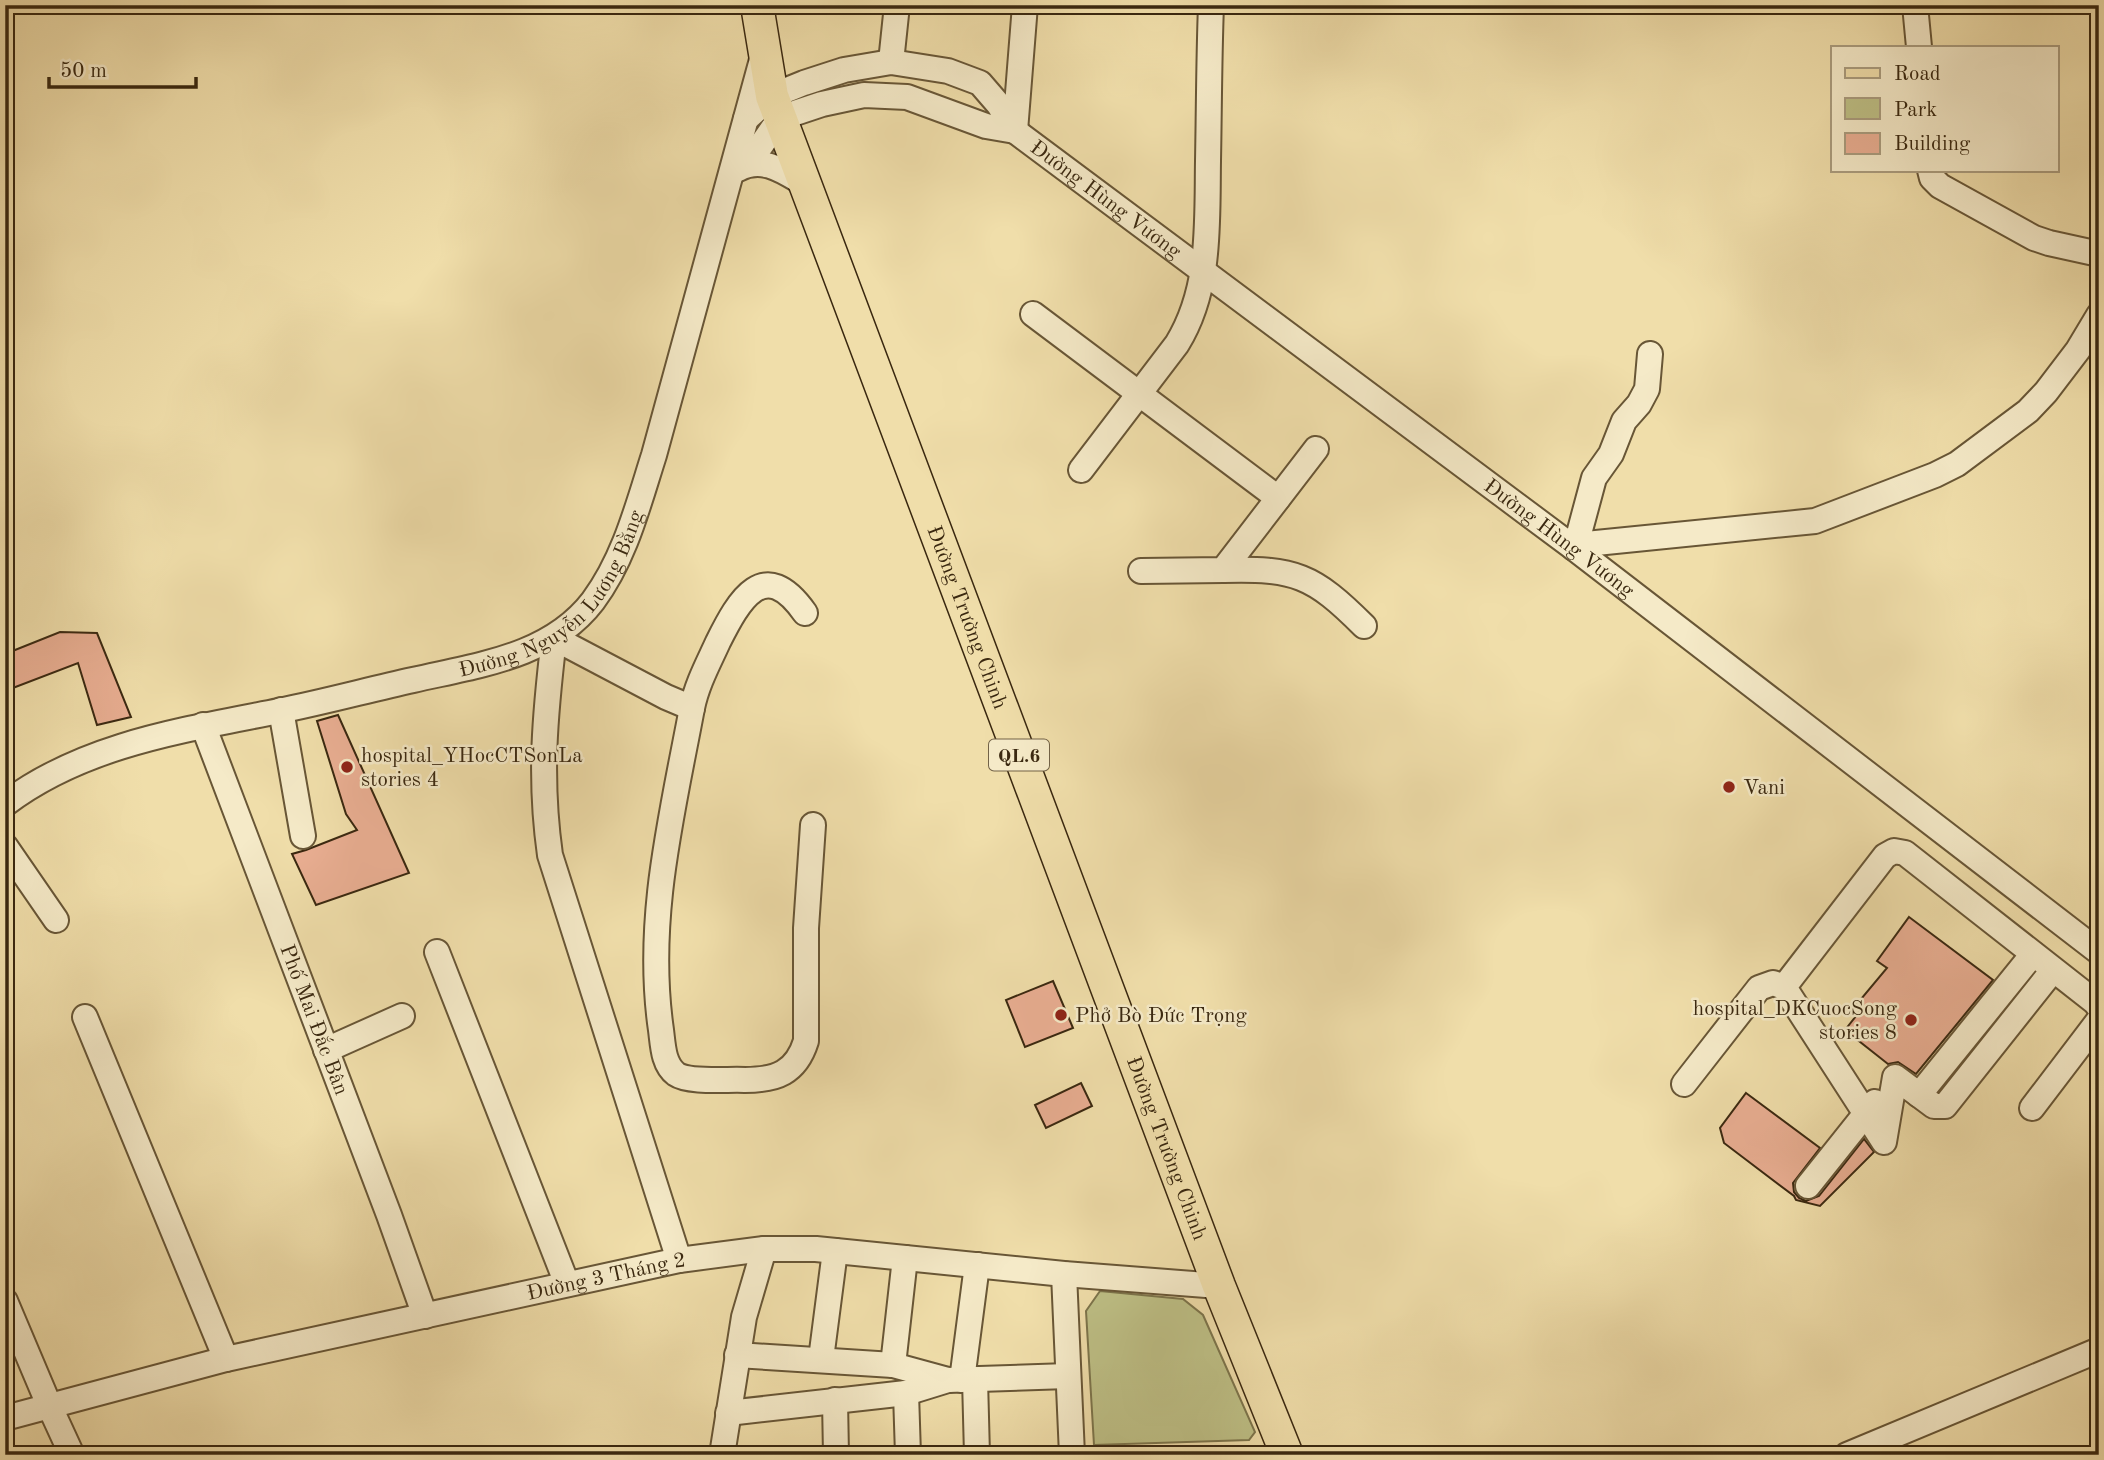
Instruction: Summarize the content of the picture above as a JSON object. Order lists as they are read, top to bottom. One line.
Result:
{"streets":{"main road":["Đường Trường Chinh","QL.6"],"street":["Đường Hùng Vương","Đường Nguyễn Lương Bằng","Phố Mai Đắc Bân","Đường 3 Tháng 2"]},"crossings":[["Đường Hùng Vương","Đường Trường Chinh"],["Đường Nguyễn Lương Bằng","Đường Trường Chinh"],["Đường Nguyễn Lương Bằng","QL.6"],["Đường Nguyễn Lương Bằng","Phố Mai Đắc Bân"],["Đường Trường Chinh","QL.6"],["Đường Trường Chinh","Đường 3 Tháng 2"],["Phố Mai Đắc Bân","Đường 3 Tháng 2"]],"places":["hospital_YHocCTSonLa stories 4","Vani","Phở Bò Đức Trọng","hospital_DKCuocSong stories 8"],"legend":["Road","Park","Building"],"scale_bar":"50 m"}
